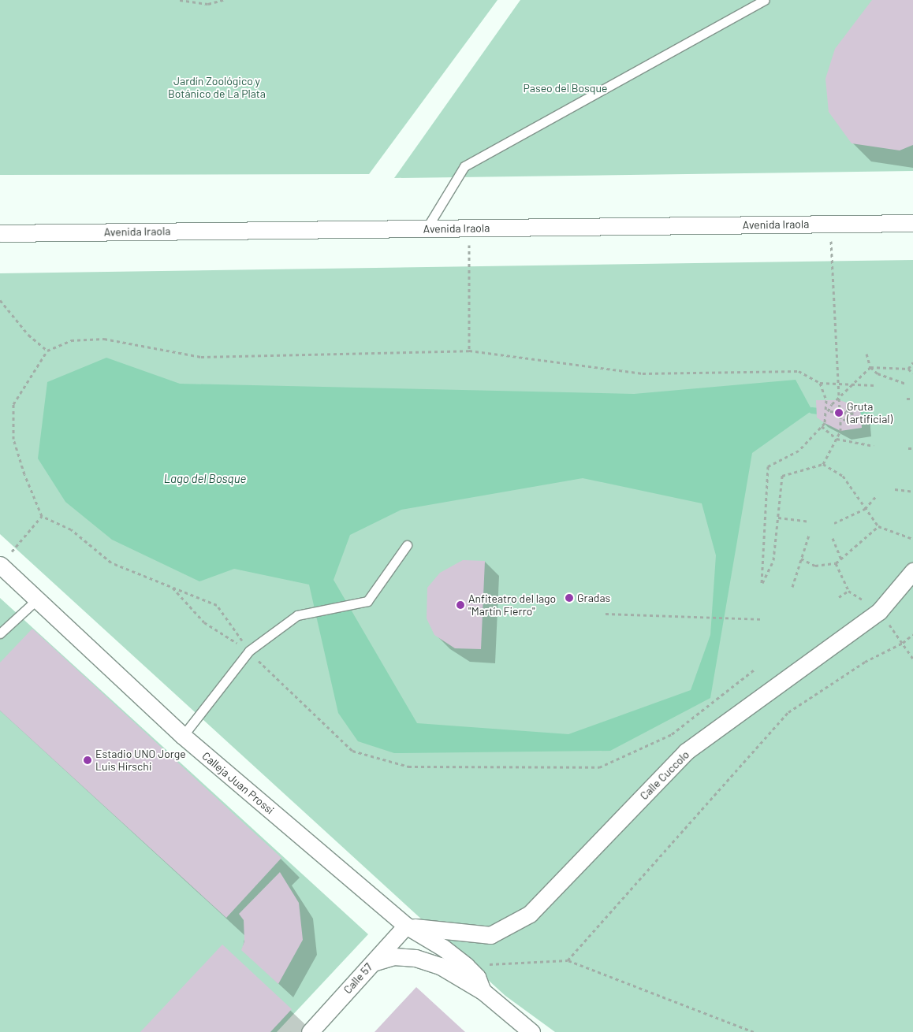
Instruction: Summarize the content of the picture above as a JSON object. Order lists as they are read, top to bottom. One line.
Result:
{"streets":{"street":["Avenida Iraola","Calle Cuccolo","Calleja Juan Prossi","Calle 57"]},"crossings":[["Calle Cuccolo","Calleja Juan Prossi"],["Calle Cuccolo","Calle 57"],["Calleja Juan Prossi","Calle 57"]],"water":["Lago del Bosque"],"parks":["Jardín Zoológico y Botánico de La Plata","Paseo del Bosque"],"places":["Gruta (artificial)","Gradas","Anfiteatro del lago \"Martín Fierro\"","Estadio UNO Jorge Luis Hirschi"]}
